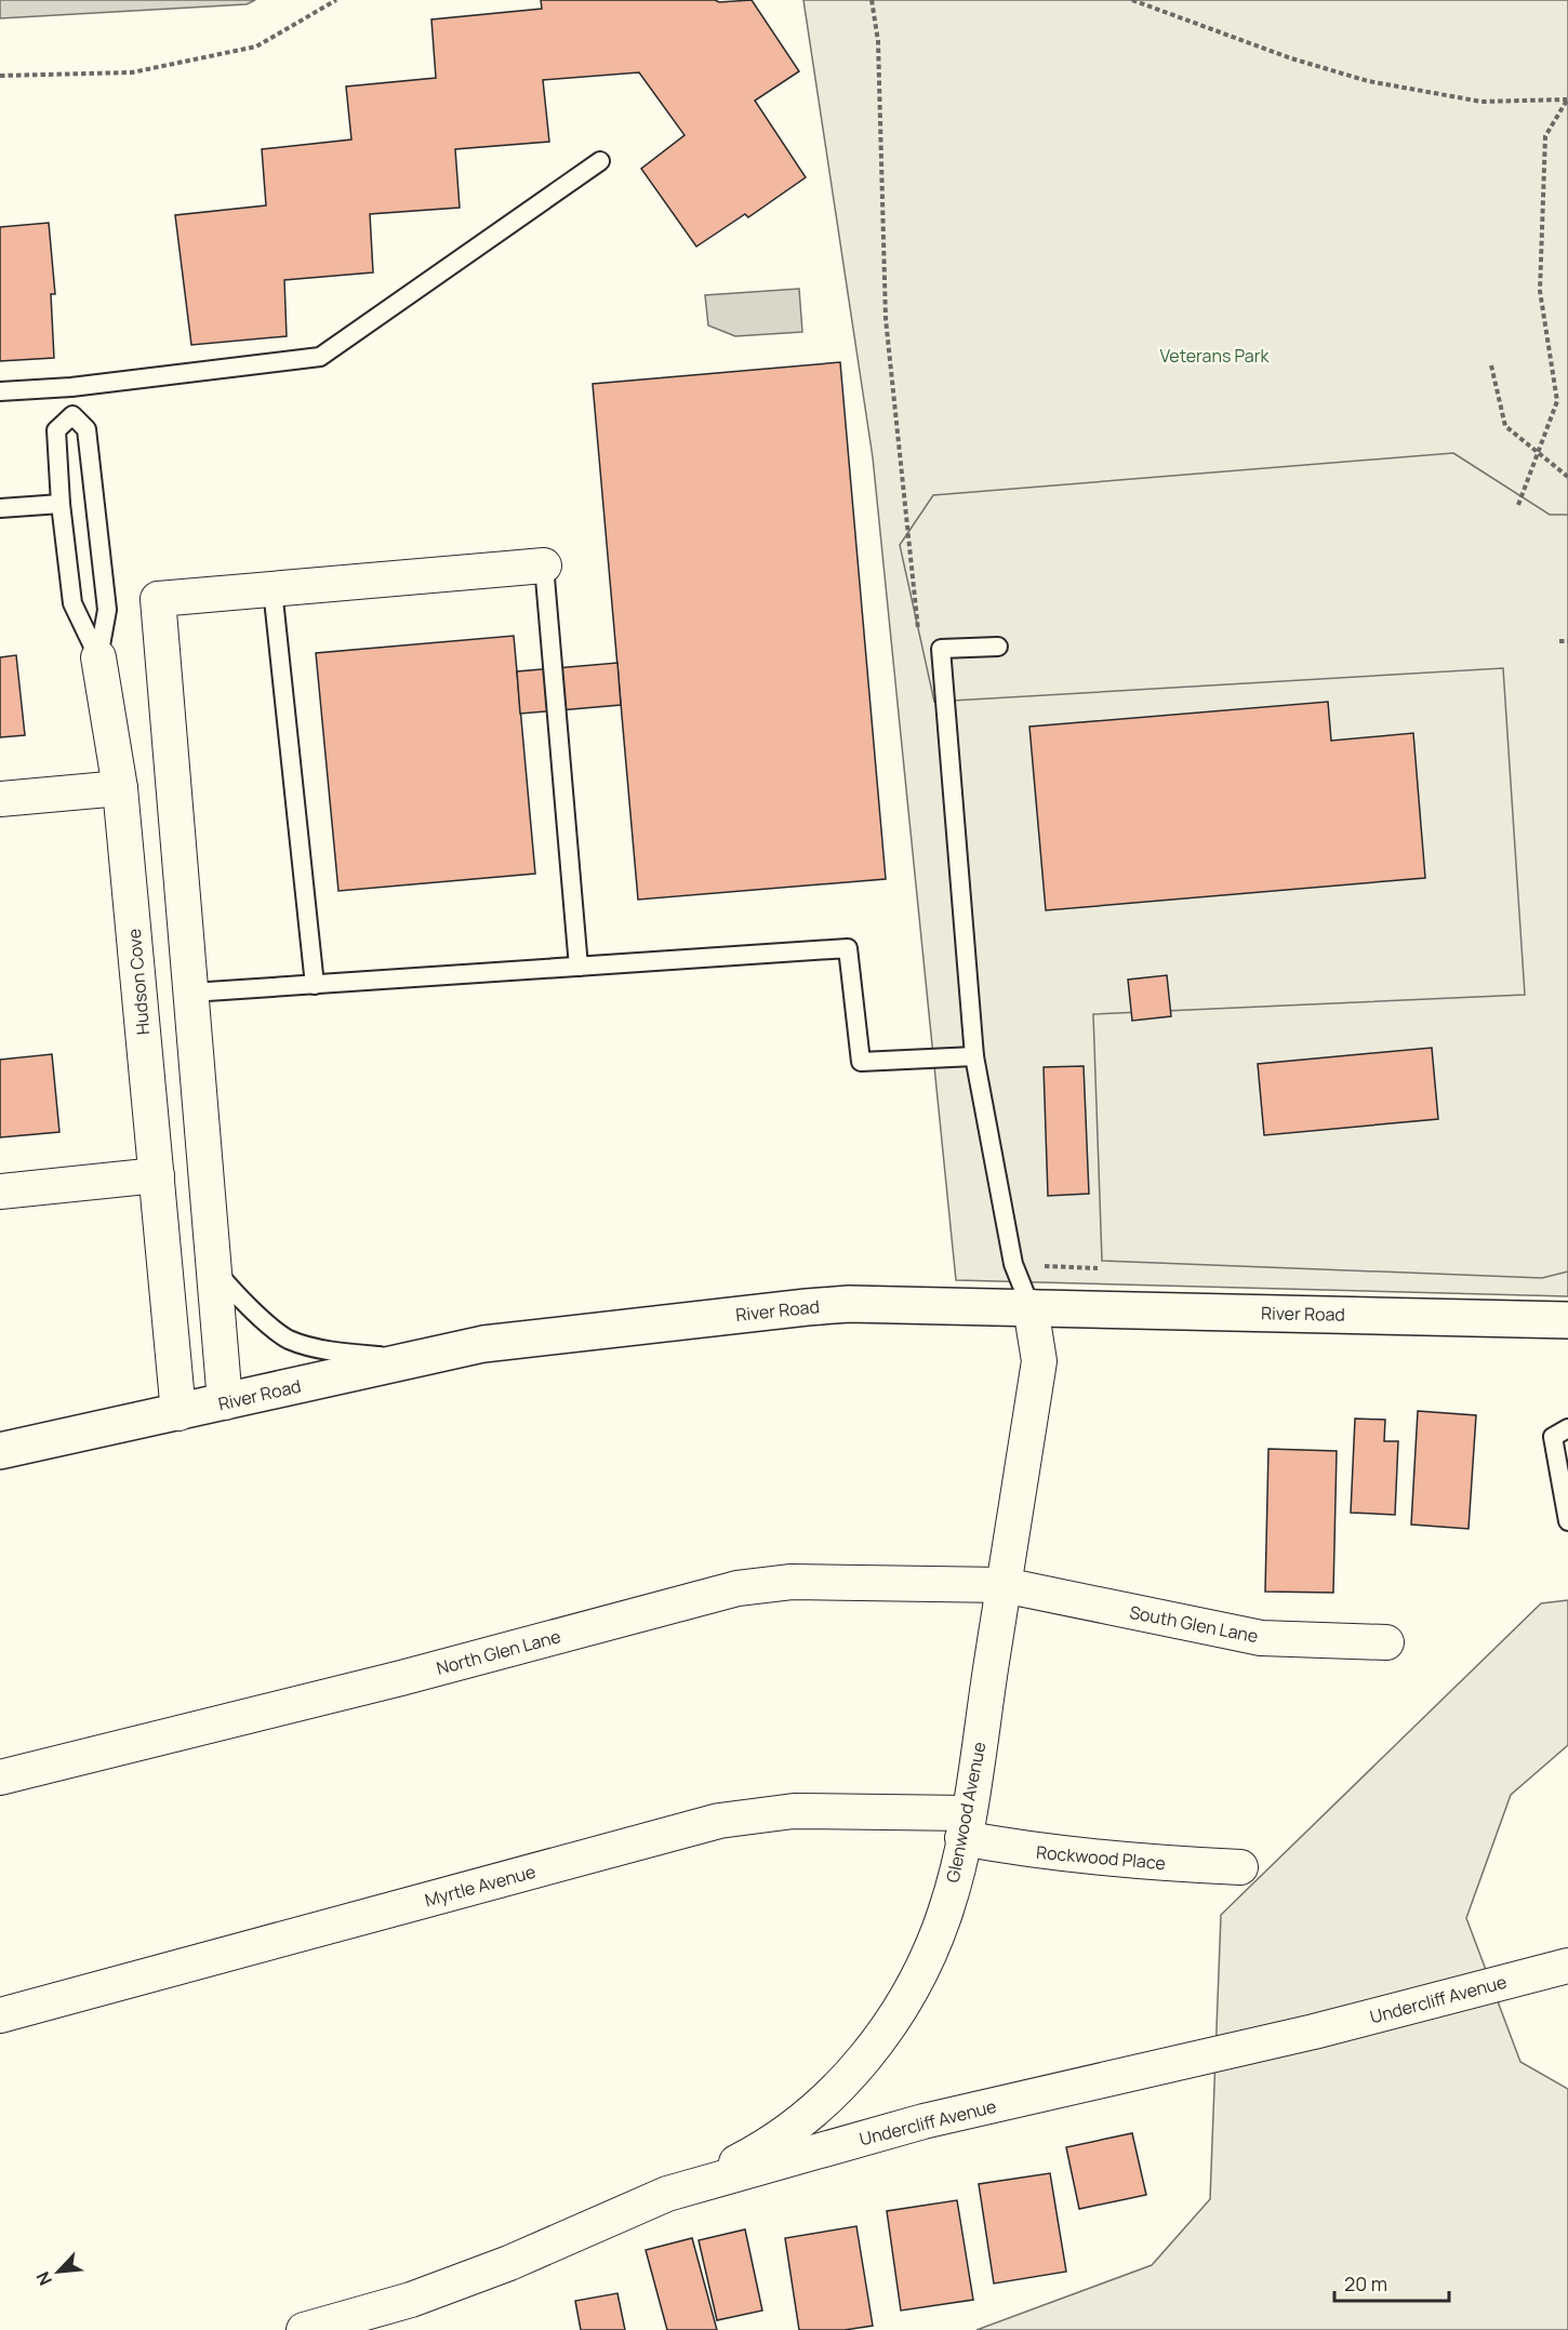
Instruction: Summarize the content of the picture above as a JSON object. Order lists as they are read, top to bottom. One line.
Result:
{"streets":{"main road":["River Road"],"street":["Hudson Cove","South Glen Lane","North Glen Lane","Glenwood Avenue","Rockwood Place","Myrtle Avenue","Undercliff Avenue"]},"crossings":[["Hudson Cove","River Road"],["River Road","Glenwood Avenue"],["South Glen Lane","North Glen Lane"],["South Glen Lane","Glenwood Avenue"],["North Glen Lane","Glenwood Avenue"],["Glenwood Avenue","Rockwood Place"],["Glenwood Avenue","Myrtle Avenue"],["Glenwood Avenue","Undercliff Avenue"],["Rockwood Place","Myrtle Avenue"]],"parks":["Veterans Park"],"scale_bar":"20 m","north":"bottom left"}
